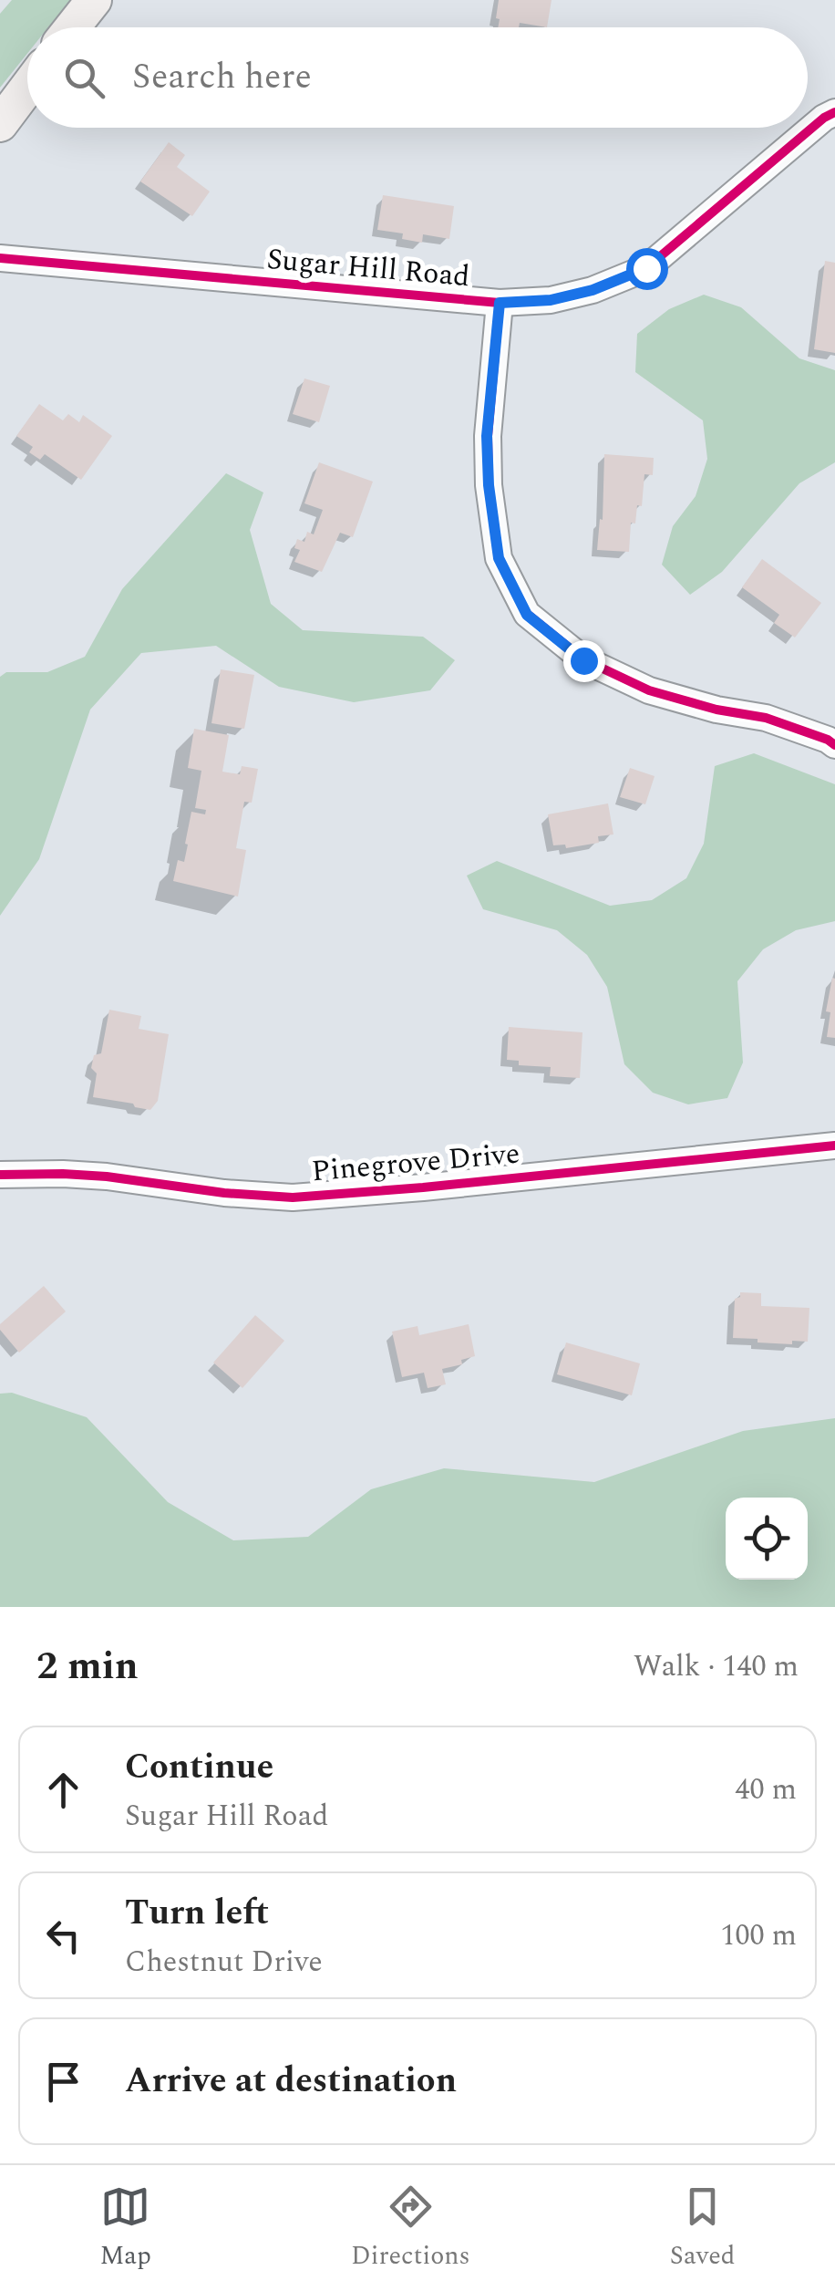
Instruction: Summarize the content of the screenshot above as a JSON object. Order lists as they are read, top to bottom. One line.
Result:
{"streets":{"street":["Sugar Hill Road","Pinegrove Drive"]},"page":{"search":"Search here","heading":["2 min","Walk · 140 m"],"list":[["Continue","Sugar Hill Road","40 m"],["Turn left","Chestnut Drive","100 m"],"Arrive at destination"],"nav":["Map","Directions","Saved"]}}
